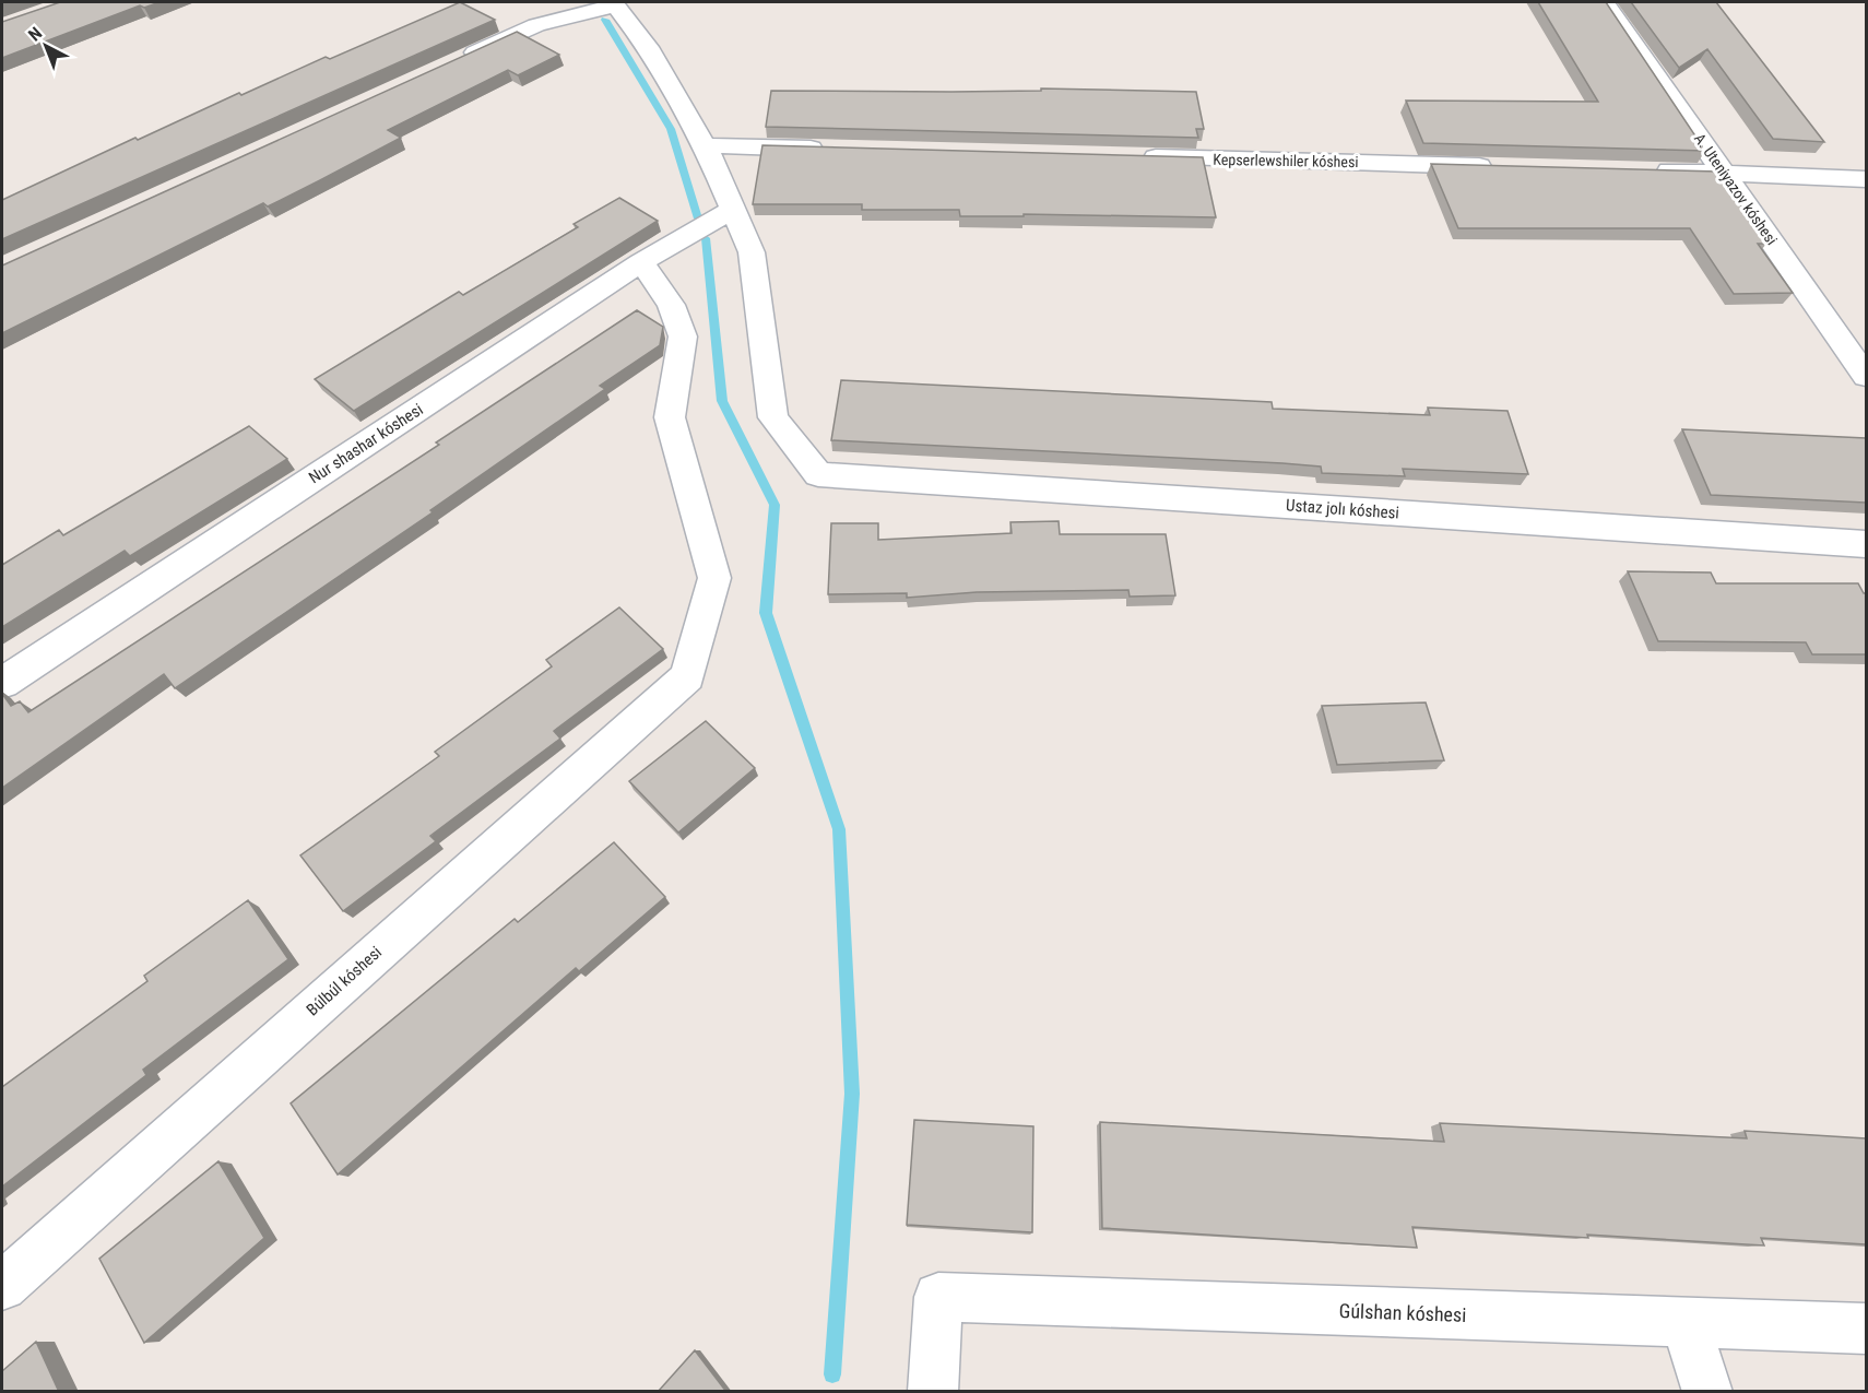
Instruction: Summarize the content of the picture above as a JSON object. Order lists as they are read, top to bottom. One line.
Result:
{"streets":{"street":["Kepserlewshiler kóshesi","A. Uteniyazov kóshesi","Nur shashar kóshesi","Ustaz jolı kóshesi","Búlbúl kóshesi","Gúlshan kóshesi"]},"crossings":[["Nur shashar kóshesi","Ustaz jolı kóshesi"],["Nur shashar kóshesi","Búlbúl kóshesi"]],"north":"top left"}
